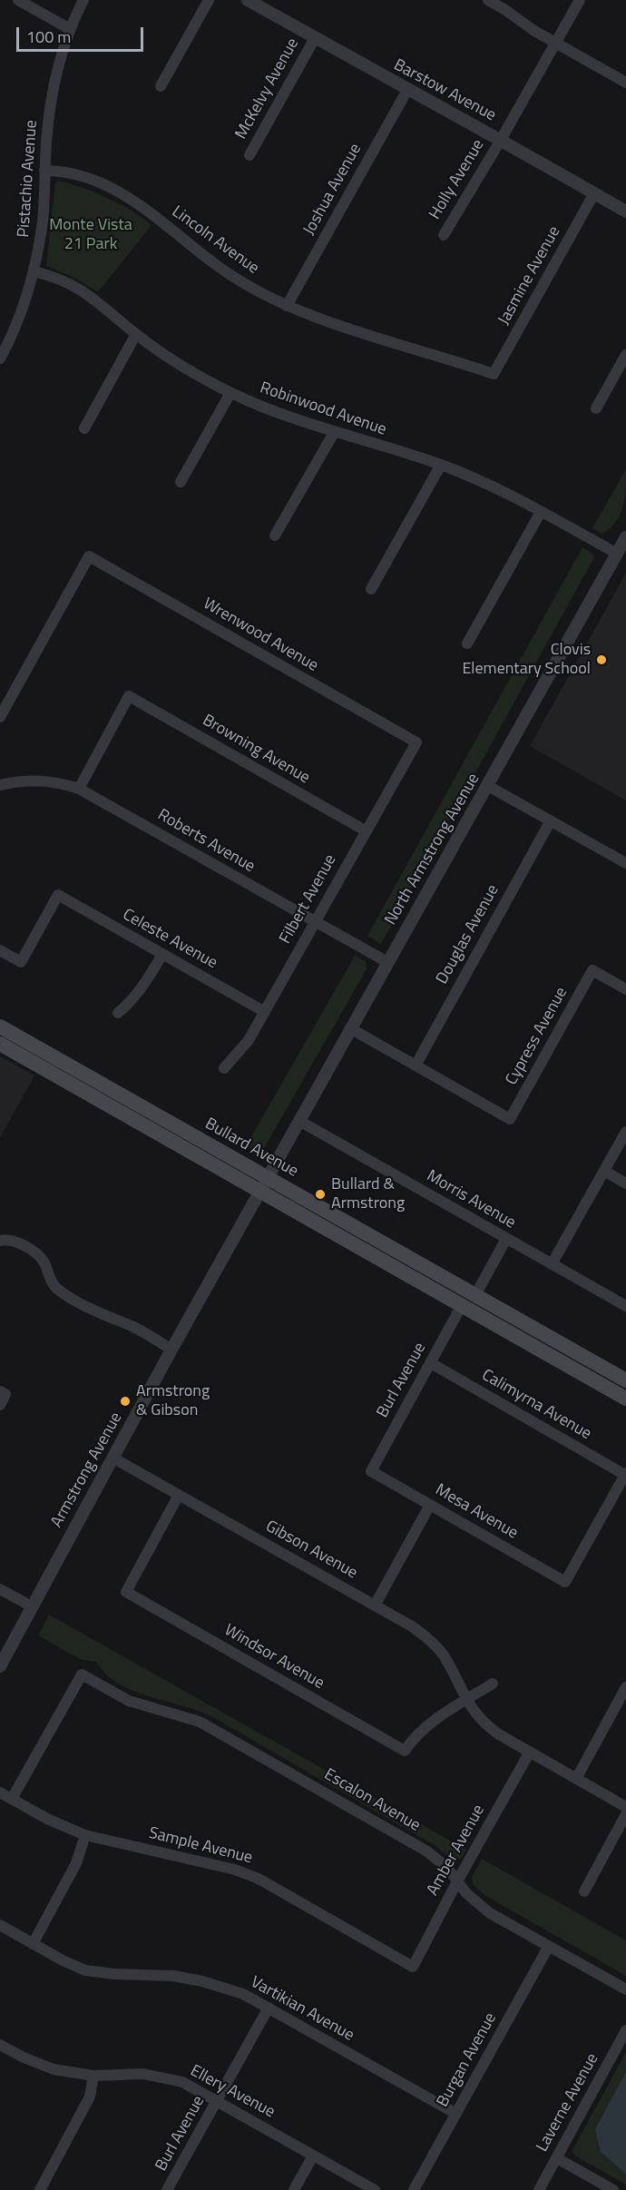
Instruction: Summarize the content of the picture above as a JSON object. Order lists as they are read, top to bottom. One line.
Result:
{"streets":{"main road":["Bullard Avenue"],"street":["McKelvy Avenue","Barstow Avenue","Pistachio Avenue","Holly Avenue","Joshua Avenue","Lincoln Avenue","Jasmine Avenue","Robinwood Avenue","Wrenwood Avenue","Browning Avenue","Roberts Avenue","North Armstrong Avenue","Filbert Avenue","Douglas Avenue","Celeste Avenue","Cypress Avenue","Morris Avenue","Burl Avenue","Calimyrna Avenue","Armstrong Avenue","Mesa Avenue","Gibson Avenue","Windsor Avenue","Escalon Avenue","Sample Avenue","Amber Avenue","Vartikian Avenue","Burgan Avenue","Ellery Avenue","Laverne Avenue"]},"crossings":[["McKelvy Avenue","Barstow Avenue"],["Barstow Avenue","Holly Avenue"],["Barstow Avenue","Joshua Avenue"],["Barstow Avenue","Jasmine Avenue"],["Pistachio Avenue","Lincoln Avenue"],["Pistachio Avenue","Robinwood Avenue"],["Joshua Avenue","Lincoln Avenue"],["Lincoln Avenue","Jasmine Avenue"],["Robinwood Avenue","North Armstrong Avenue"],["Wrenwood Avenue","Filbert Avenue"],["Browning Avenue","Roberts Avenue"],["Browning Avenue","Filbert Avenue"],["Roberts Avenue","North Armstrong Avenue"],["Roberts Avenue","Filbert Avenue"],["North Armstrong Avenue","Bullard Avenue"],["North Armstrong Avenue","Morris Avenue"],["North Armstrong Avenue","Armstrong Avenue"],["Filbert Avenue","Celeste Avenue"],["Douglas Avenue","Cypress Avenue"],["Bullard Avenue","Burl Avenue"],["Bullard Avenue","Armstrong Avenue"],["Burl Avenue","Calimyrna Avenue"],["Burl Avenue","Mesa Avenue"],["Burl Avenue","Vartikian Avenue"],["Burl Avenue","Ellery Avenue"],["Calimyrna Avenue","Mesa Avenue"],["Armstrong Avenue","Gibson Avenue"],["Gibson Avenue","Windsor Avenue"],["Gibson Avenue","Amber Avenue"],["Escalon Avenue","Sample Avenue"],["Escalon Avenue","Amber Avenue"],["Escalon Avenue","Burgan Avenue"],["Sample Avenue","Amber Avenue"],["Vartikian Avenue","Burgan Avenue"]],"parks":["Monte Vista 21 Park"],"places":["Clovis Elementary School","Bullard & Armstrong","Armstrong & Gibson"],"scale_bar":"100 m"}
